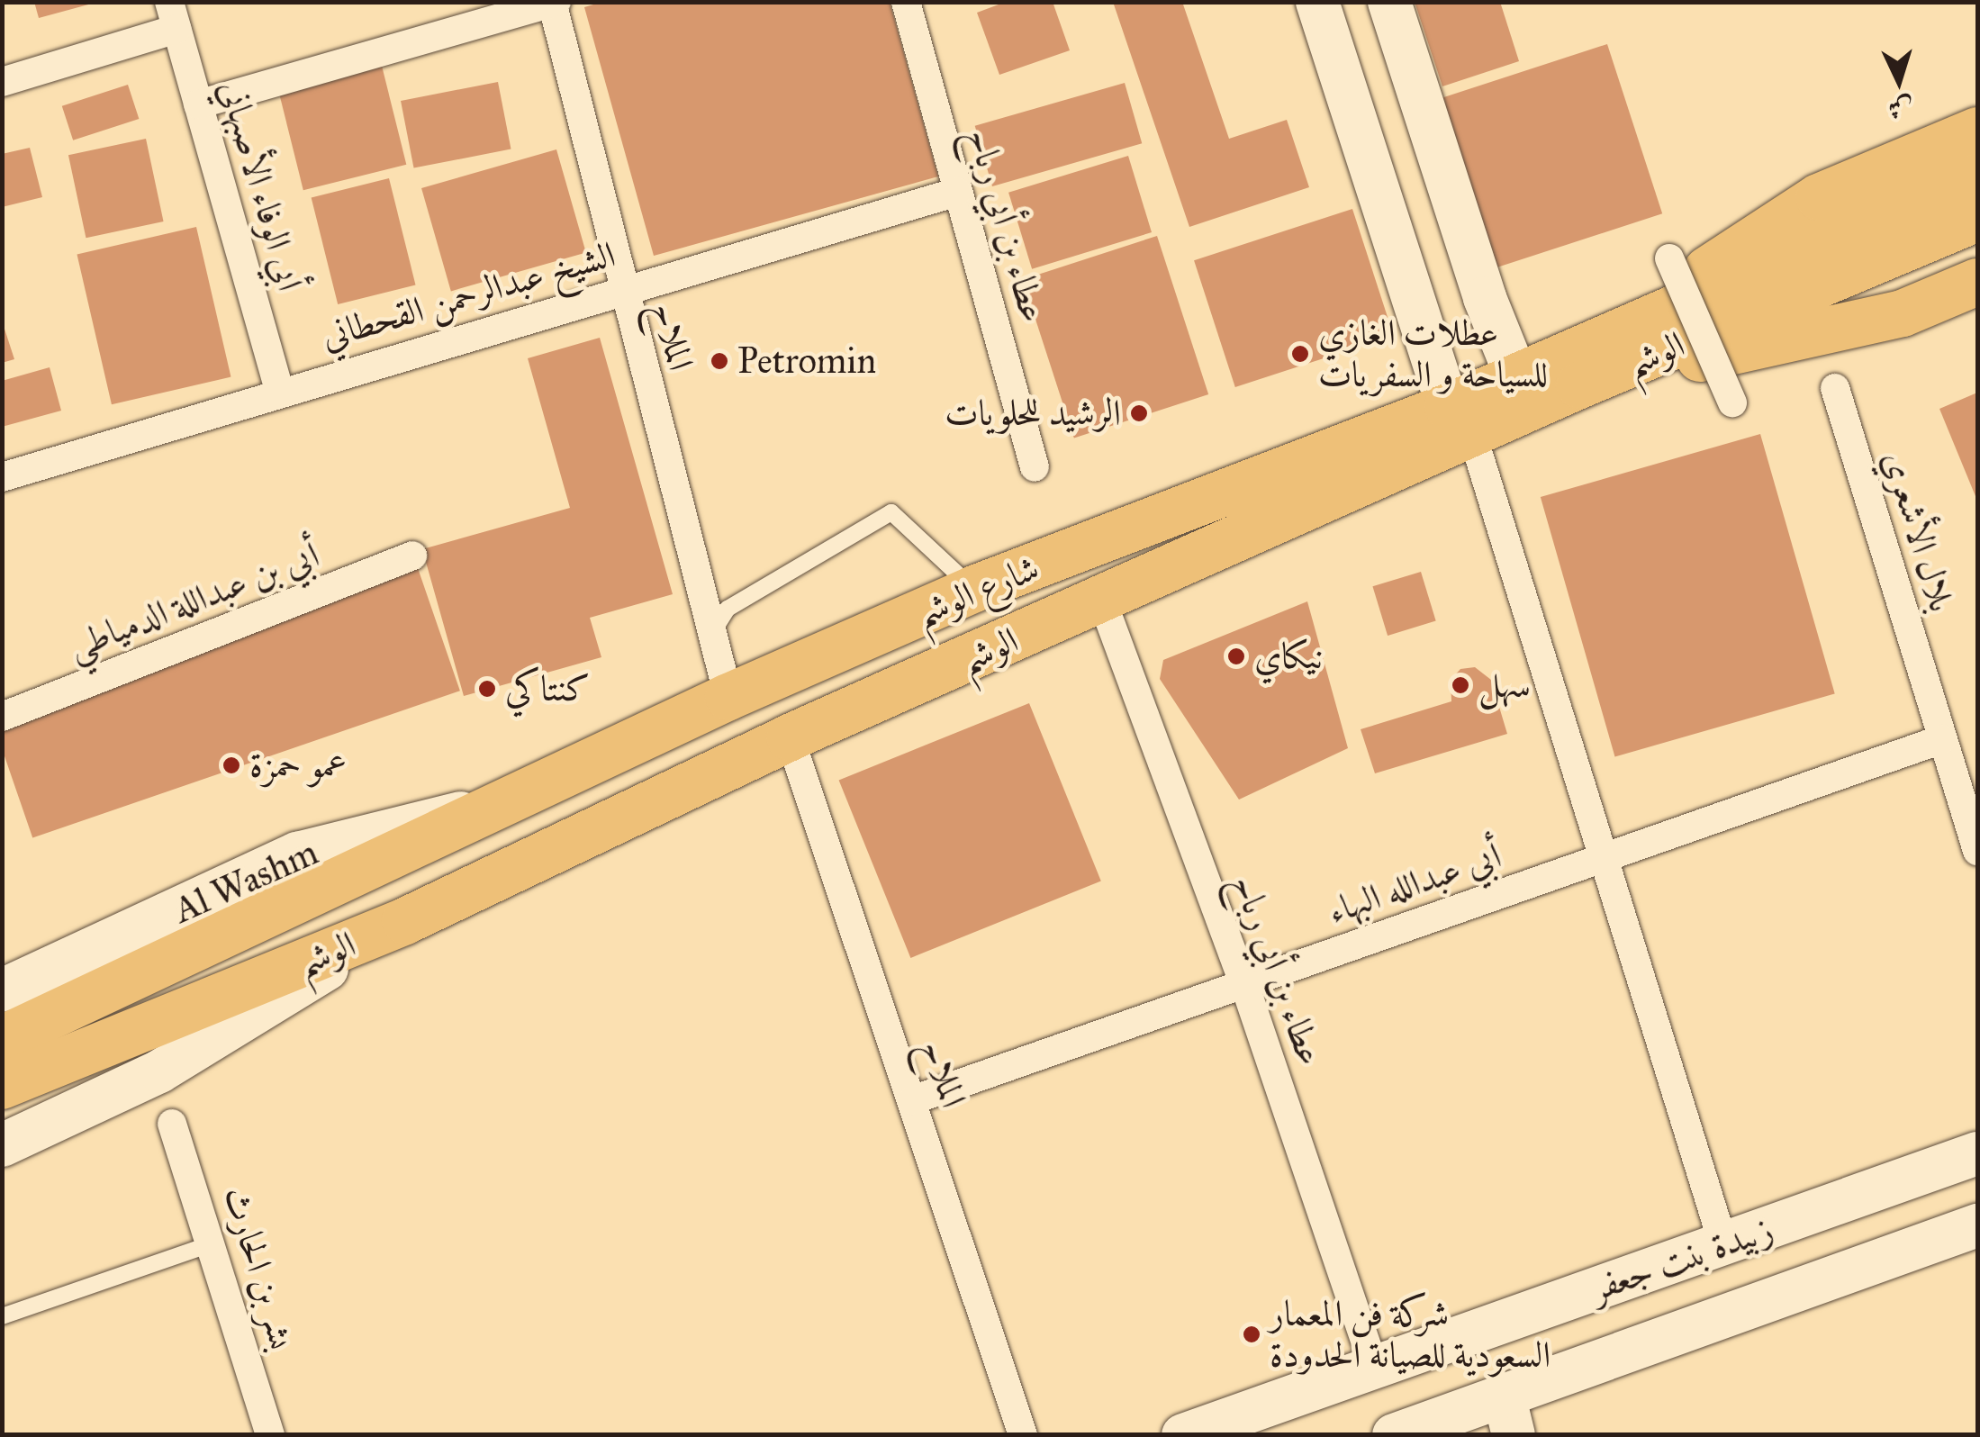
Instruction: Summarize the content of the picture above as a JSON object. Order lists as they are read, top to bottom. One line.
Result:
{"streets":{"main road":["الوشم","شارع الوشم"],"street":["أبي الوفاء الأصبهاني","عطاء بن أبي رباح","الشيخ عبدالرحمن القحطاني","الملاح","بلال الأشعري","أبي بن عبداللة الدمياطي","Al Washm","أبي عبدالله البهاء","زبيدة بنت جعفر","بشر بن الحارث"]},"crossings":[["أبي الوفاء الأصبهاني","الشيخ عبدالرحمن القحطاني"],["عطاء بن أبي رباح","الشيخ عبدالرحمن القحطاني"],["عطاء بن أبي رباح","الوشم"],["عطاء بن أبي رباح","أبي عبدالله البهاء"],["عطاء بن أبي رباح","زبيدة بنت جعفر"],["الشيخ عبدالرحمن القحطاني","الملاح"],["الملاح","الوشم"],["الملاح","شارع الوشم"],["الملاح","أبي عبدالله البهاء"],["الوشم","شارع الوشم"],["بلال الأشعري","أبي عبدالله البهاء"],["شارع الوشم","Al Washm"]],"places":["عطلات الغازي للسياحة و السفريات","Petromin","الرشيد للحلويات","نيكاي","سهل","كنتاكي","عمو حمزة","شركة فن المعمار السعودية للصيانة الحدودة"],"north":"bottom"}
